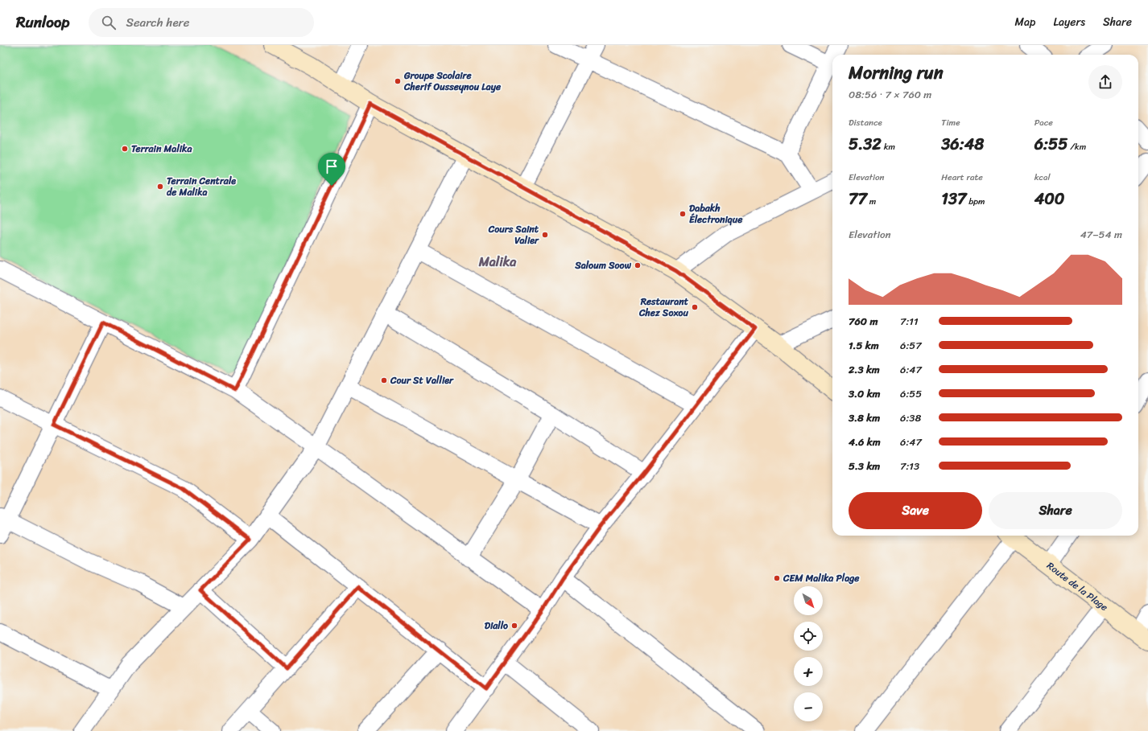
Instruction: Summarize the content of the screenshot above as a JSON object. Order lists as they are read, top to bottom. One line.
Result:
{"streets":{"main road":["Route de la Plage"]},"districts":["Malika"],"places":["Groupe Scolaire Cherif Ousseynou Laye","Terrain Malika","Terrain Centrale de Malika","Dabakh Électronique","Cours Saint Valier","Saloum Soow","Restaurant Chez Soxou","Cour St Vallier","CEM Malika Plage","Diallo"],"north":"bottom right","page":{"header":"Runloop","search":"Search here","nav":["Map","Layers","Share"],"heading":["Morning run","08:56 · 7 × 760 m"],"stats":[["Distance","5.32 km"],["Time","36:48"],["Pace","6:55 /km"],["Elevation","77 m"],["Heart rate","137 bpm"],["kcal","400"]],"chart":["Elevation","47–54 m"],"list":[{"name":"760 m","note":"7:11"},{"name":"1.5 km","note":"6:57"},{"name":"2.3 km","note":"6:47"},{"name":"3.0 km","note":"6:55"},{"name":"3.8 km","note":"6:38"},{"name":"4.6 km","note":"6:47"},{"name":"5.3 km","note":"7:13"}],"buttons":["Save","Share"],"map_buttons":["+","−"]}}
